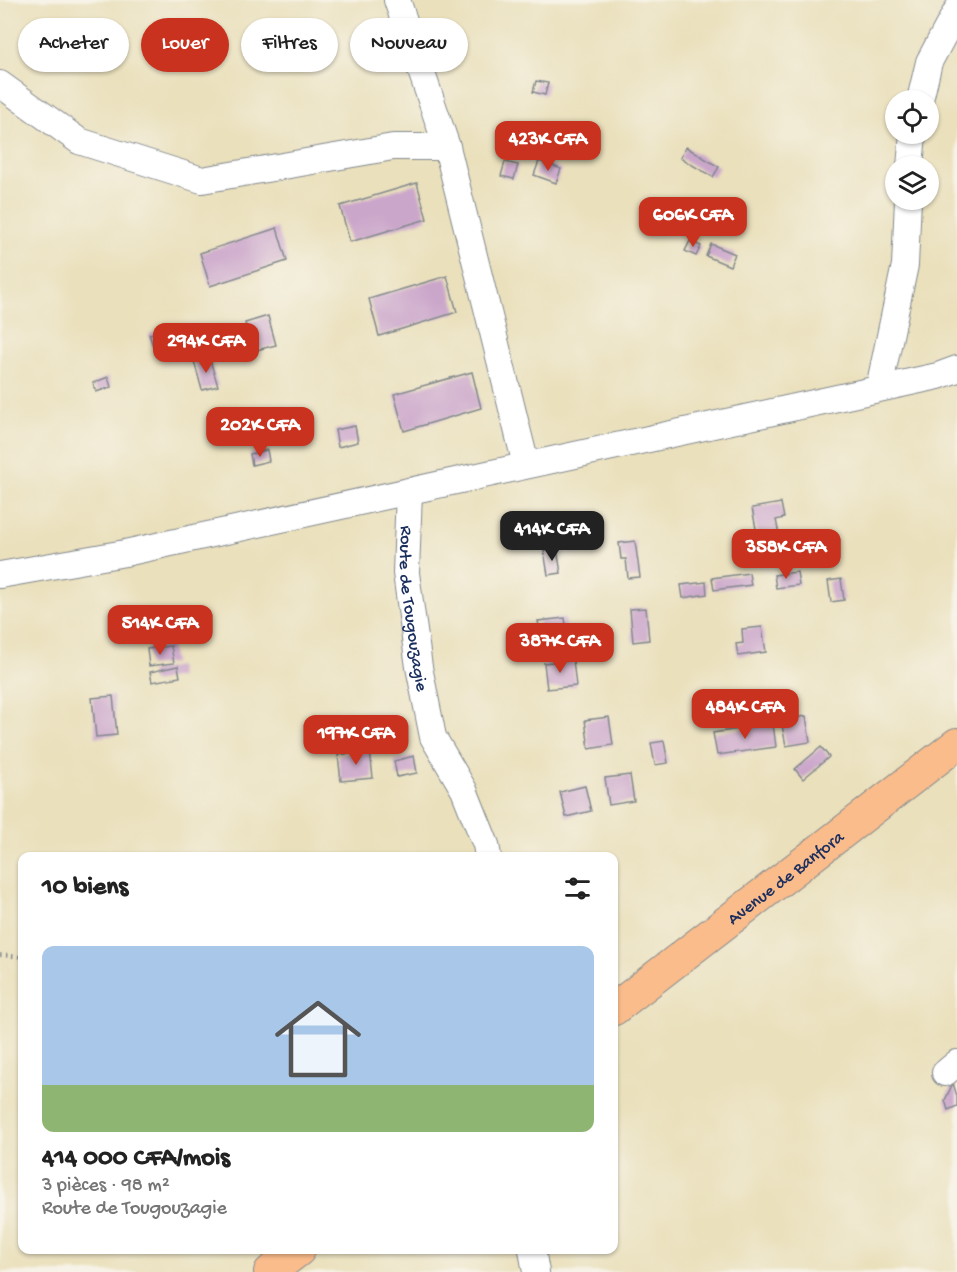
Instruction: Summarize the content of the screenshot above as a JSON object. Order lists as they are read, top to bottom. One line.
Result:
{"streets":{"main road":["Avenue de Banfora"],"street":["Route de Tougouzagie"]},"page":{"chip":["Acheter","Louer","Filtres","Nouveau"],"price":["423K CFA","606K CFA","294K CFA","202K CFA","414K CFA","358K CFA","514K CFA","387K CFA","484K CFA","197K CFA"],"heading":"10 biens","list":[{"name":"414 000 CFA/mois","note":"3 pièces · 98 m² · Route de Tougouzagie"}]}}
